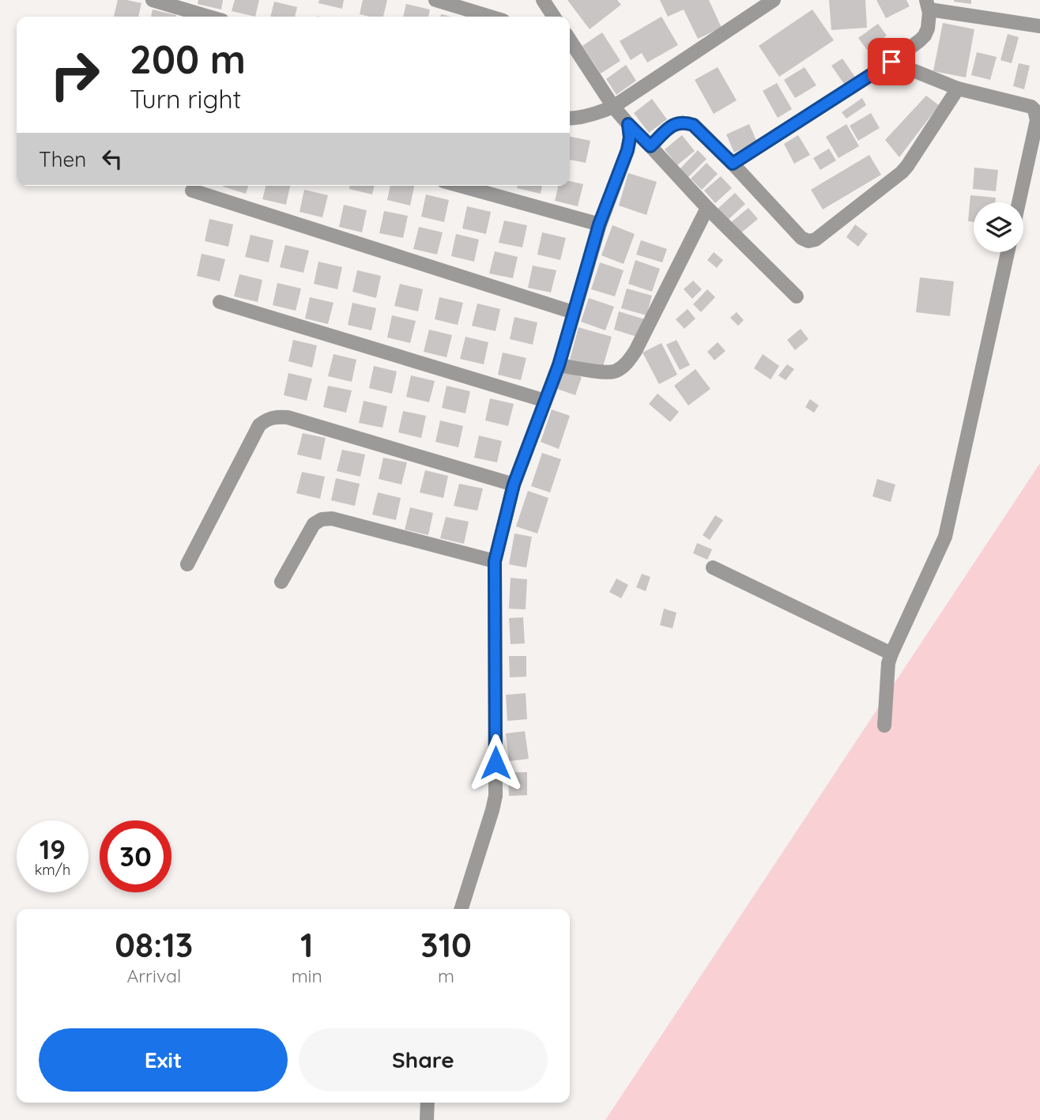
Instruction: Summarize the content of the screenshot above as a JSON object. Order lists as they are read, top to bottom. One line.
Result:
{"page":{"turn":["200 m","Turn right"],"then":"Then","speed":"19 km/h","limit":"30","eta":["08:13","Arrival","1","min","310","m"],"buttons":["Exit","Share"]}}
